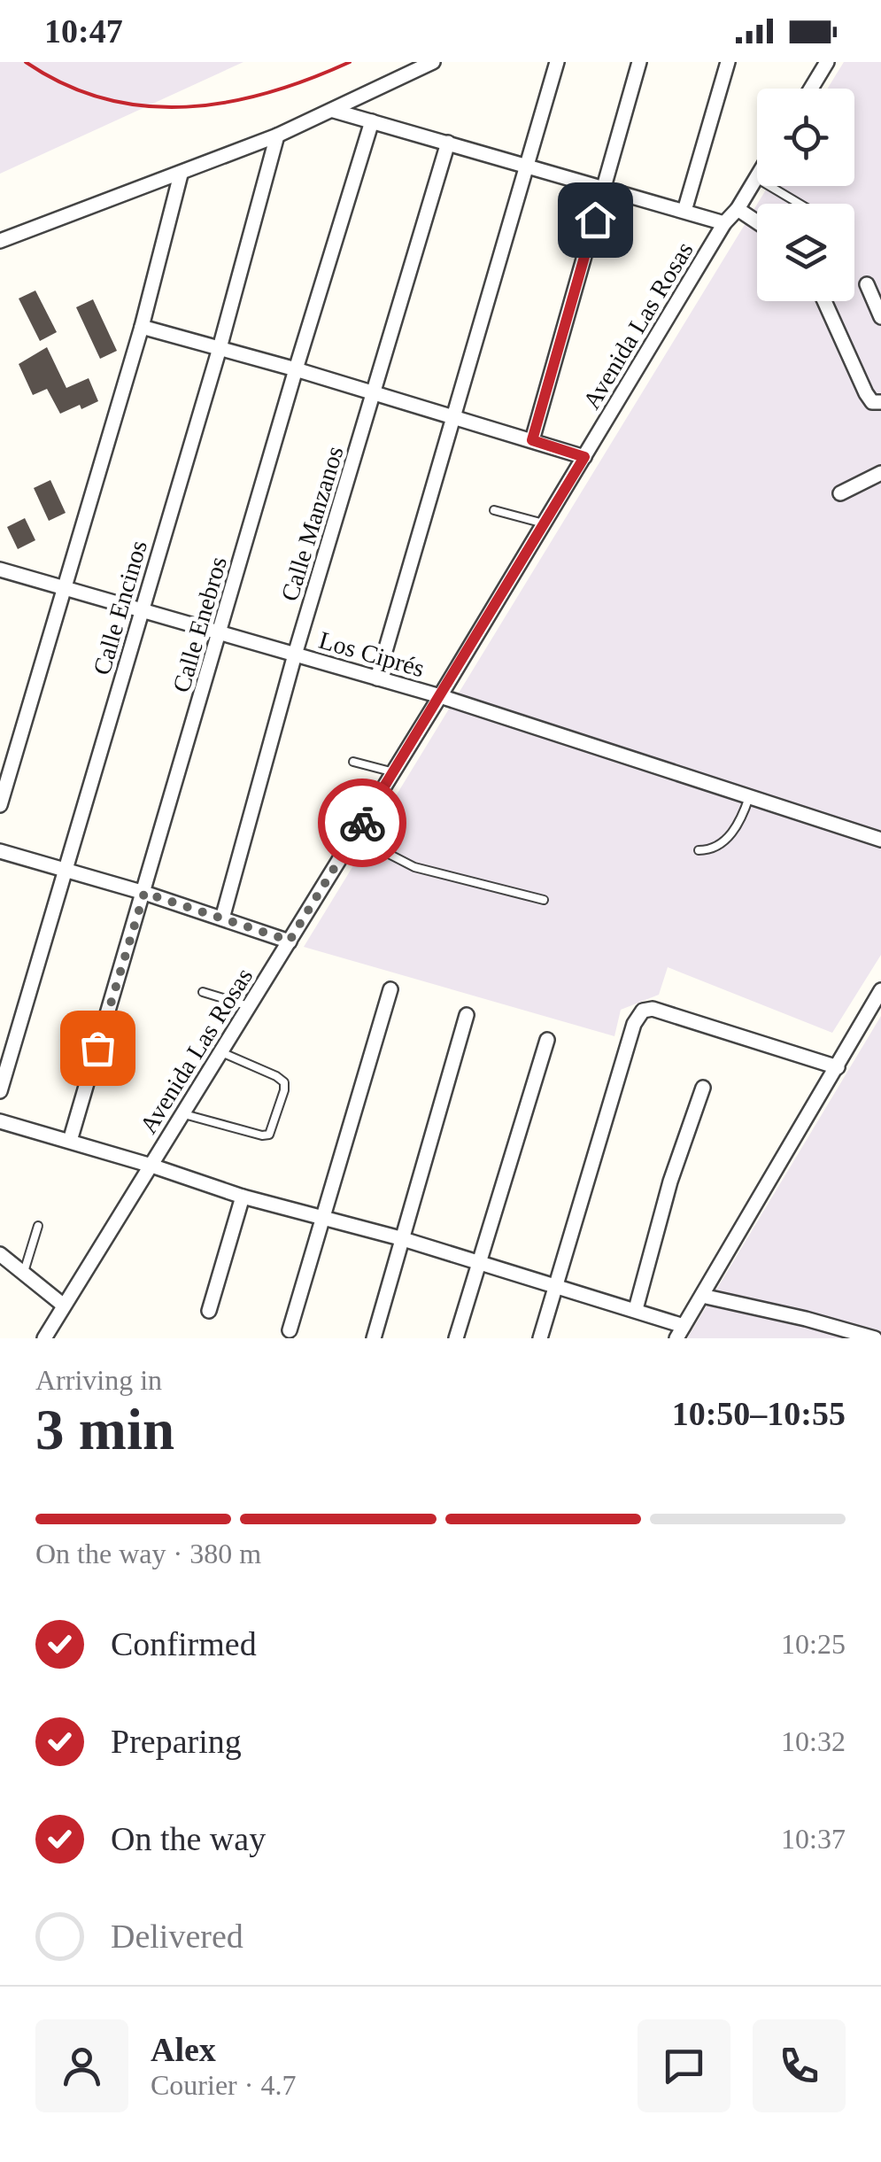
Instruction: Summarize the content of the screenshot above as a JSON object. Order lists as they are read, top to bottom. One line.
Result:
{"streets":{"street":["Avenida Las Rosas","Calle Manzanos","Calle Encinos","Calle Enebros","Los Ciprés"]},"crossings":[["Avenida Las Rosas","Los Ciprés"],["Calle Manzanos","Los Ciprés"],["Calle Encinos","Los Ciprés"],["Calle Enebros","Los Ciprés"]],"page":{"status":"10:47","heading":["3 min","Arriving in","10:50–10:55"],"panel":["Alex","Courier · 4.7"],"bar":"On the way · 380 m","list":[["Confirmed","10:25"],["Preparing","10:32"],["On the way","10:37"],"Delivered"]}}
